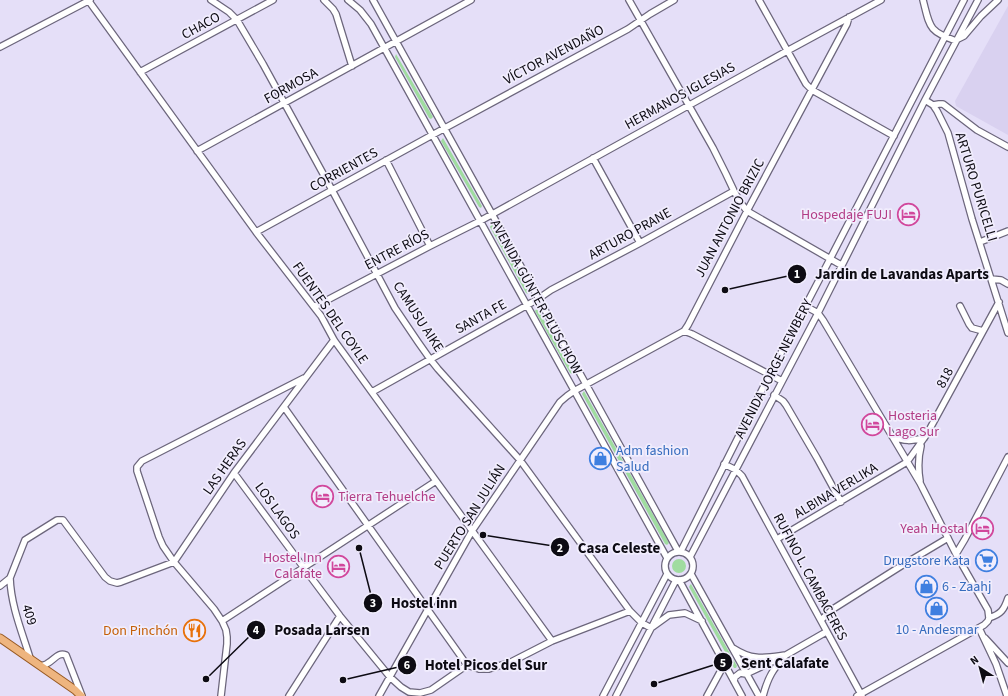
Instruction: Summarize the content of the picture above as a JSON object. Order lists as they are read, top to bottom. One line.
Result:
{"streets":{"street":["CHACO","VÍCTOR AVENDAÑO","FORMOSA","HERMANOS IGLESIAS","CORRIENTES","ARTURO PURICELLI","JUAN ANTONIO BRIZIC","ARTURO PRANE","ENTRE RÍOS","AVENIDA GÜNTER PLUSCHOW","FUENTES DEL COYLE","CAMUSU AIKE","SANTA FE","AVENIDA JORGE NEWBERY","818","LAS HERAS","ALBINA VERLIKA","LOS LAGOS","PUERTO SAN JULIÁN","RUFINO L. CAMBACERES","409"]},"crossings":[["CHACO","FUENTES DEL COYLE"],["CHACO","CAMUSU AIKE"],["VÍCTOR AVENDAÑO","CORRIENTES"],["VÍCTOR AVENDAÑO","AVENIDA GÜNTER PLUSCHOW"],["FORMOSA","AVENIDA GÜNTER PLUSCHOW"],["FORMOSA","FUENTES DEL COYLE"],["FORMOSA","CAMUSU AIKE"],["HERMANOS IGLESIAS","JUAN ANTONIO BRIZIC"],["HERMANOS IGLESIAS","ENTRE RÍOS"],["HERMANOS IGLESIAS","AVENIDA GÜNTER PLUSCHOW"],["CORRIENTES","AVENIDA GÜNTER PLUSCHOW"],["CORRIENTES","FUENTES DEL COYLE"],["CORRIENTES","CAMUSU AIKE"],["ARTURO PURICELLI","AVENIDA JORGE NEWBERY"],["ARTURO PURICELLI","818"],["ARTURO PRANE","AVENIDA GÜNTER PLUSCHOW"],["ARTURO PRANE","SANTA FE"],["ENTRE RÍOS","AVENIDA GÜNTER PLUSCHOW"],["ENTRE RÍOS","FUENTES DEL COYLE"],["ENTRE RÍOS","CAMUSU AIKE"],["AVENIDA GÜNTER PLUSCHOW","SANTA FE"],["AVENIDA GÜNTER PLUSCHOW","AVENIDA JORGE NEWBERY"],["AVENIDA GÜNTER PLUSCHOW","PUERTO SAN JULIÁN"],["FUENTES DEL COYLE","SANTA FE"],["FUENTES DEL COYLE","LAS HERAS"],["FUENTES DEL COYLE","PUERTO SAN JULIÁN"],["CAMUSU AIKE","SANTA FE"],["CAMUSU AIKE","PUERTO SAN JULIÁN"],["AVENIDA JORGE NEWBERY","RUFINO L. CAMBACERES"],["818","ALBINA VERLIKA"],["LAS HERAS","LOS LAGOS"],["ALBINA VERLIKA","RUFINO L. CAMBACERES"],["LOS LAGOS","PUERTO SAN JULIÁN"]],"places":{"hotel":["Hospedaje FUJI","Hosteria Lago Sur","Tierra Tehuelche","Yeah Hostal","Hostel Inn Calafate"],"other":["Jardin de Lavandas Aparts","Casa Celeste","Hostel inn","Posada Larsen","Hotel Picos del Sur","Sent Calafate"],"shop":["Adm fashion Salud","6 - Zaahj","10 - Andesmar"],"supermarket":["Drugstore Kata"],"restaurant":["Don Pinchón"]},"north":"top left"}
